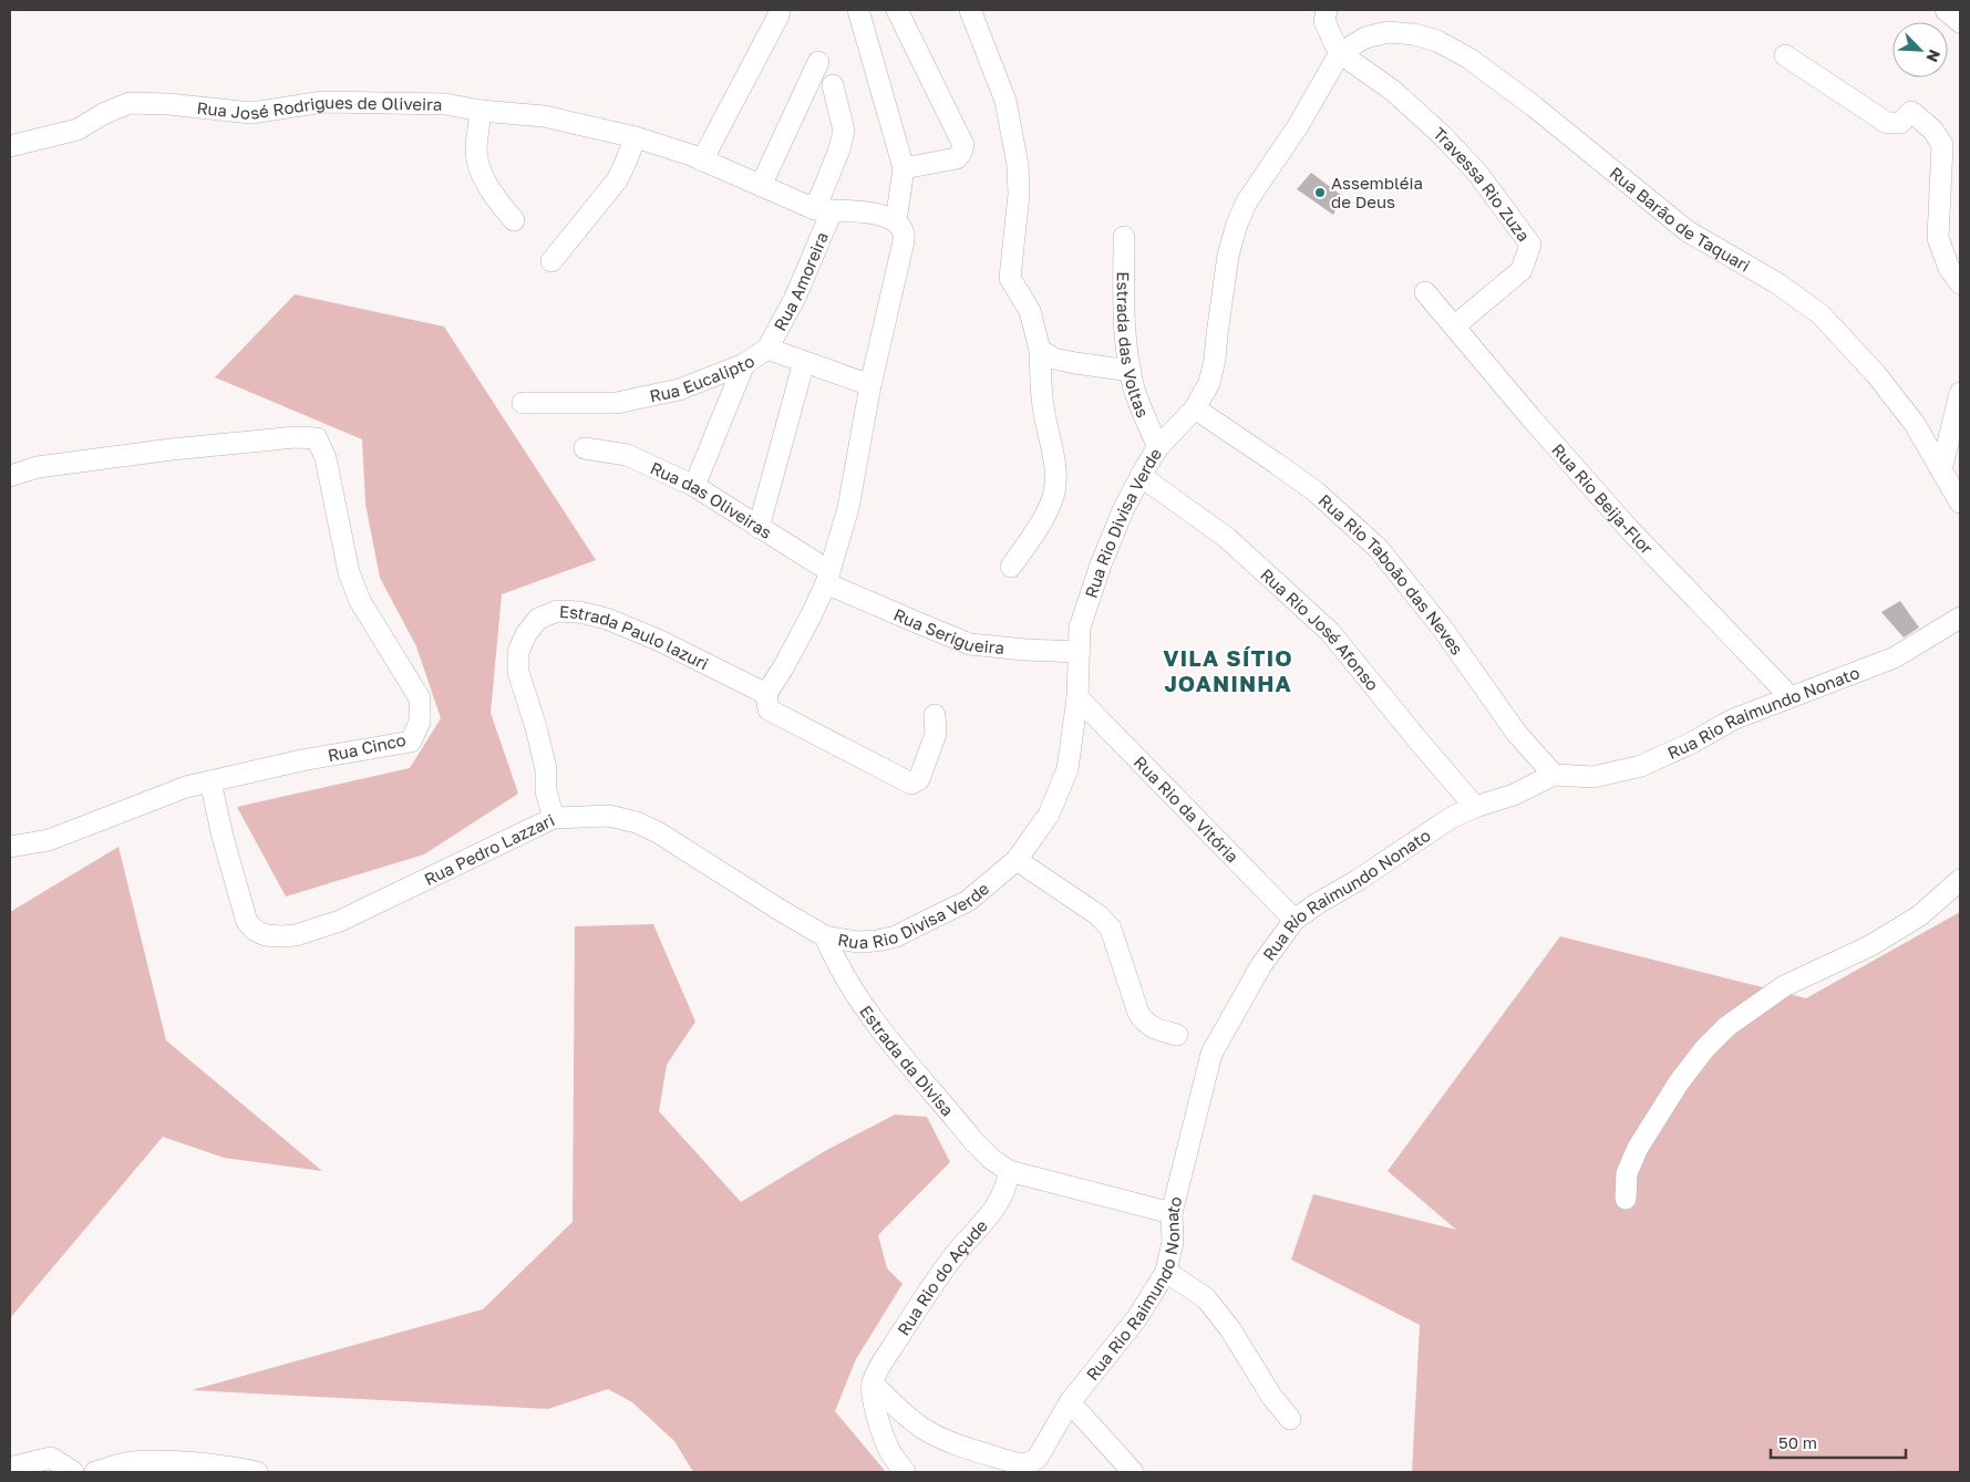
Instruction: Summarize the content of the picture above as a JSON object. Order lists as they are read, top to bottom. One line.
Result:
{"streets":{"street":["Rua José Rodrigues de Oliveira","Travessa Rio Zuza","Rua Barão de Taquari","Rua Amoreira","Estrada das Voltas","Rua Eucalipto","Rua Rio Beija-Flor","Rua das Oliveiras","Rua Rio Divisa Verde","Rua Rio Taboão das Neves","Rua Serigueira","Rua Rio José Afonso","Estrada Paulo lazuri","Rua Rio Raimundo Nonato","Rua Cinco","Rua Rio da Vitória","Rua Pedro Lazzari","Estrada da Divisa","Rua Rio do Açude"]},"crossings":[["Rua José Rodrigues de Oliveira","Rua Amoreira"],["Travessa Rio Zuza","Rua Barão de Taquari"],["Travessa Rio Zuza","Rua Rio Beija-Flor"],["Travessa Rio Zuza","Rua Rio Divisa Verde"],["Rua Barão de Taquari","Rua Rio Divisa Verde"],["Rua Amoreira","Rua Eucalipto"],["Estrada das Voltas","Rua Rio Divisa Verde"],["Rua Rio Beija-Flor","Rua Rio Raimundo Nonato"],["Rua das Oliveiras","Rua Serigueira"],["Rua Rio Divisa Verde","Rua Rio Taboão das Neves"],["Rua Rio Divisa Verde","Rua Serigueira"],["Rua Rio Divisa Verde","Rua Rio José Afonso"],["Rua Rio Divisa Verde","Rua Rio da Vitória"],["Rua Rio Divisa Verde","Rua Pedro Lazzari"],["Rua Rio Divisa Verde","Estrada da Divisa"],["Rua Rio Taboão das Neves","Rua Rio Raimundo Nonato"],["Rua Rio José Afonso","Rua Rio Raimundo Nonato"],["Estrada Paulo lazuri","Rua Pedro Lazzari"],["Rua Rio Raimundo Nonato","Rua Rio da Vitória"],["Rua Rio Raimundo Nonato","Rua Rio do Açude"],["Rua Cinco","Rua Pedro Lazzari"],["Rua Pedro Lazzari","Estrada da Divisa"],["Estrada da Divisa","Rua Rio do Açude"]],"districts":["VILA SÍTIO JOANINHA"],"places":["Assembléia de Deus"],"scale_bar":"50 m","north":"bottom right"}
